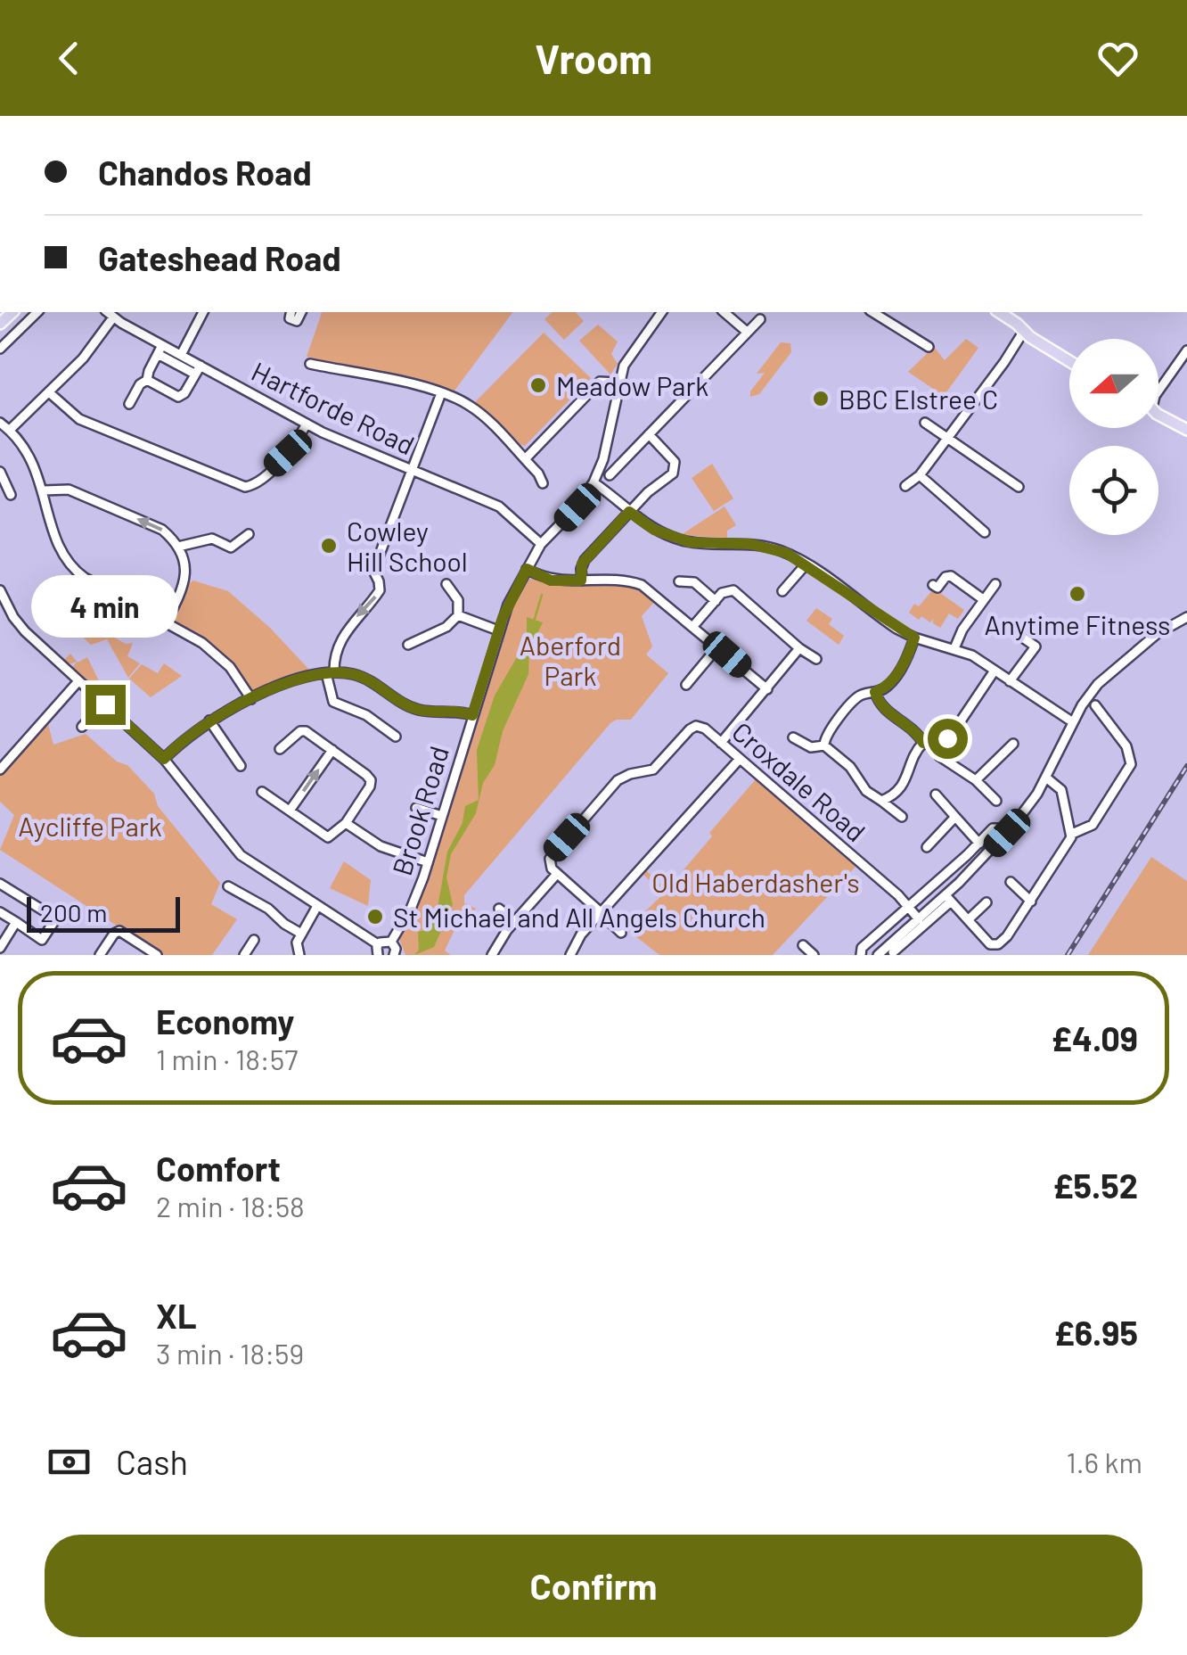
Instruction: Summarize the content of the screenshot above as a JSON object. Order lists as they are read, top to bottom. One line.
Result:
{"streets":{"street":["Hartforde Road","Croxdale Road","Brook Road"]},"crossings":[["Hartforde Road","Brook Road"]],"parks":["Aberford Park","Aycliffe Park","Old Haberdasher's"],"places":["Meadow Park","BBC Elstree C","Cowley Hill School","Anytime Fitness","St Michael and All Angels Church"],"scale_bar":"200 m","north":"left","page":{"header":"Vroom","banner":["Chandos Road","Gateshead Road"],"bubble":"4 min","scale":"200 m","list":[{"name":"Economy","note":"1 min · 18:57","value":"£4.09"},{"name":"Comfort","note":"2 min · 18:58","value":"£5.52"},{"name":"XL","note":"3 min · 18:59","value":"£6.95"}],"pay":["Cash","1.6 km"],"buttons":"Confirm"}}
